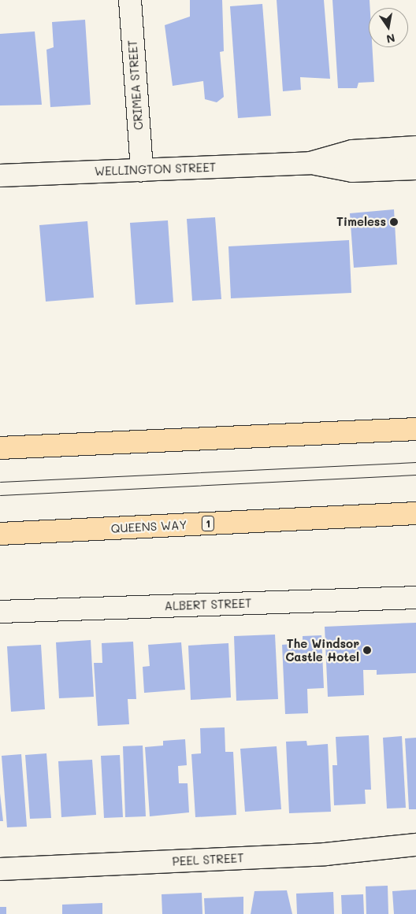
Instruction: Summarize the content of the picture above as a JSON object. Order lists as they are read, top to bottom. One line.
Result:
{"streets":{"highway":["1","QUEENS WAY"],"street":["CRIMEA STREET","WELLINGTON STREET","ALBERT STREET","PEEL STREET"]},"crossings":[["CRIMEA STREET","WELLINGTON STREET"]],"places":["Timeless","The Windsor Castle Hotel"],"north":"bottom"}
